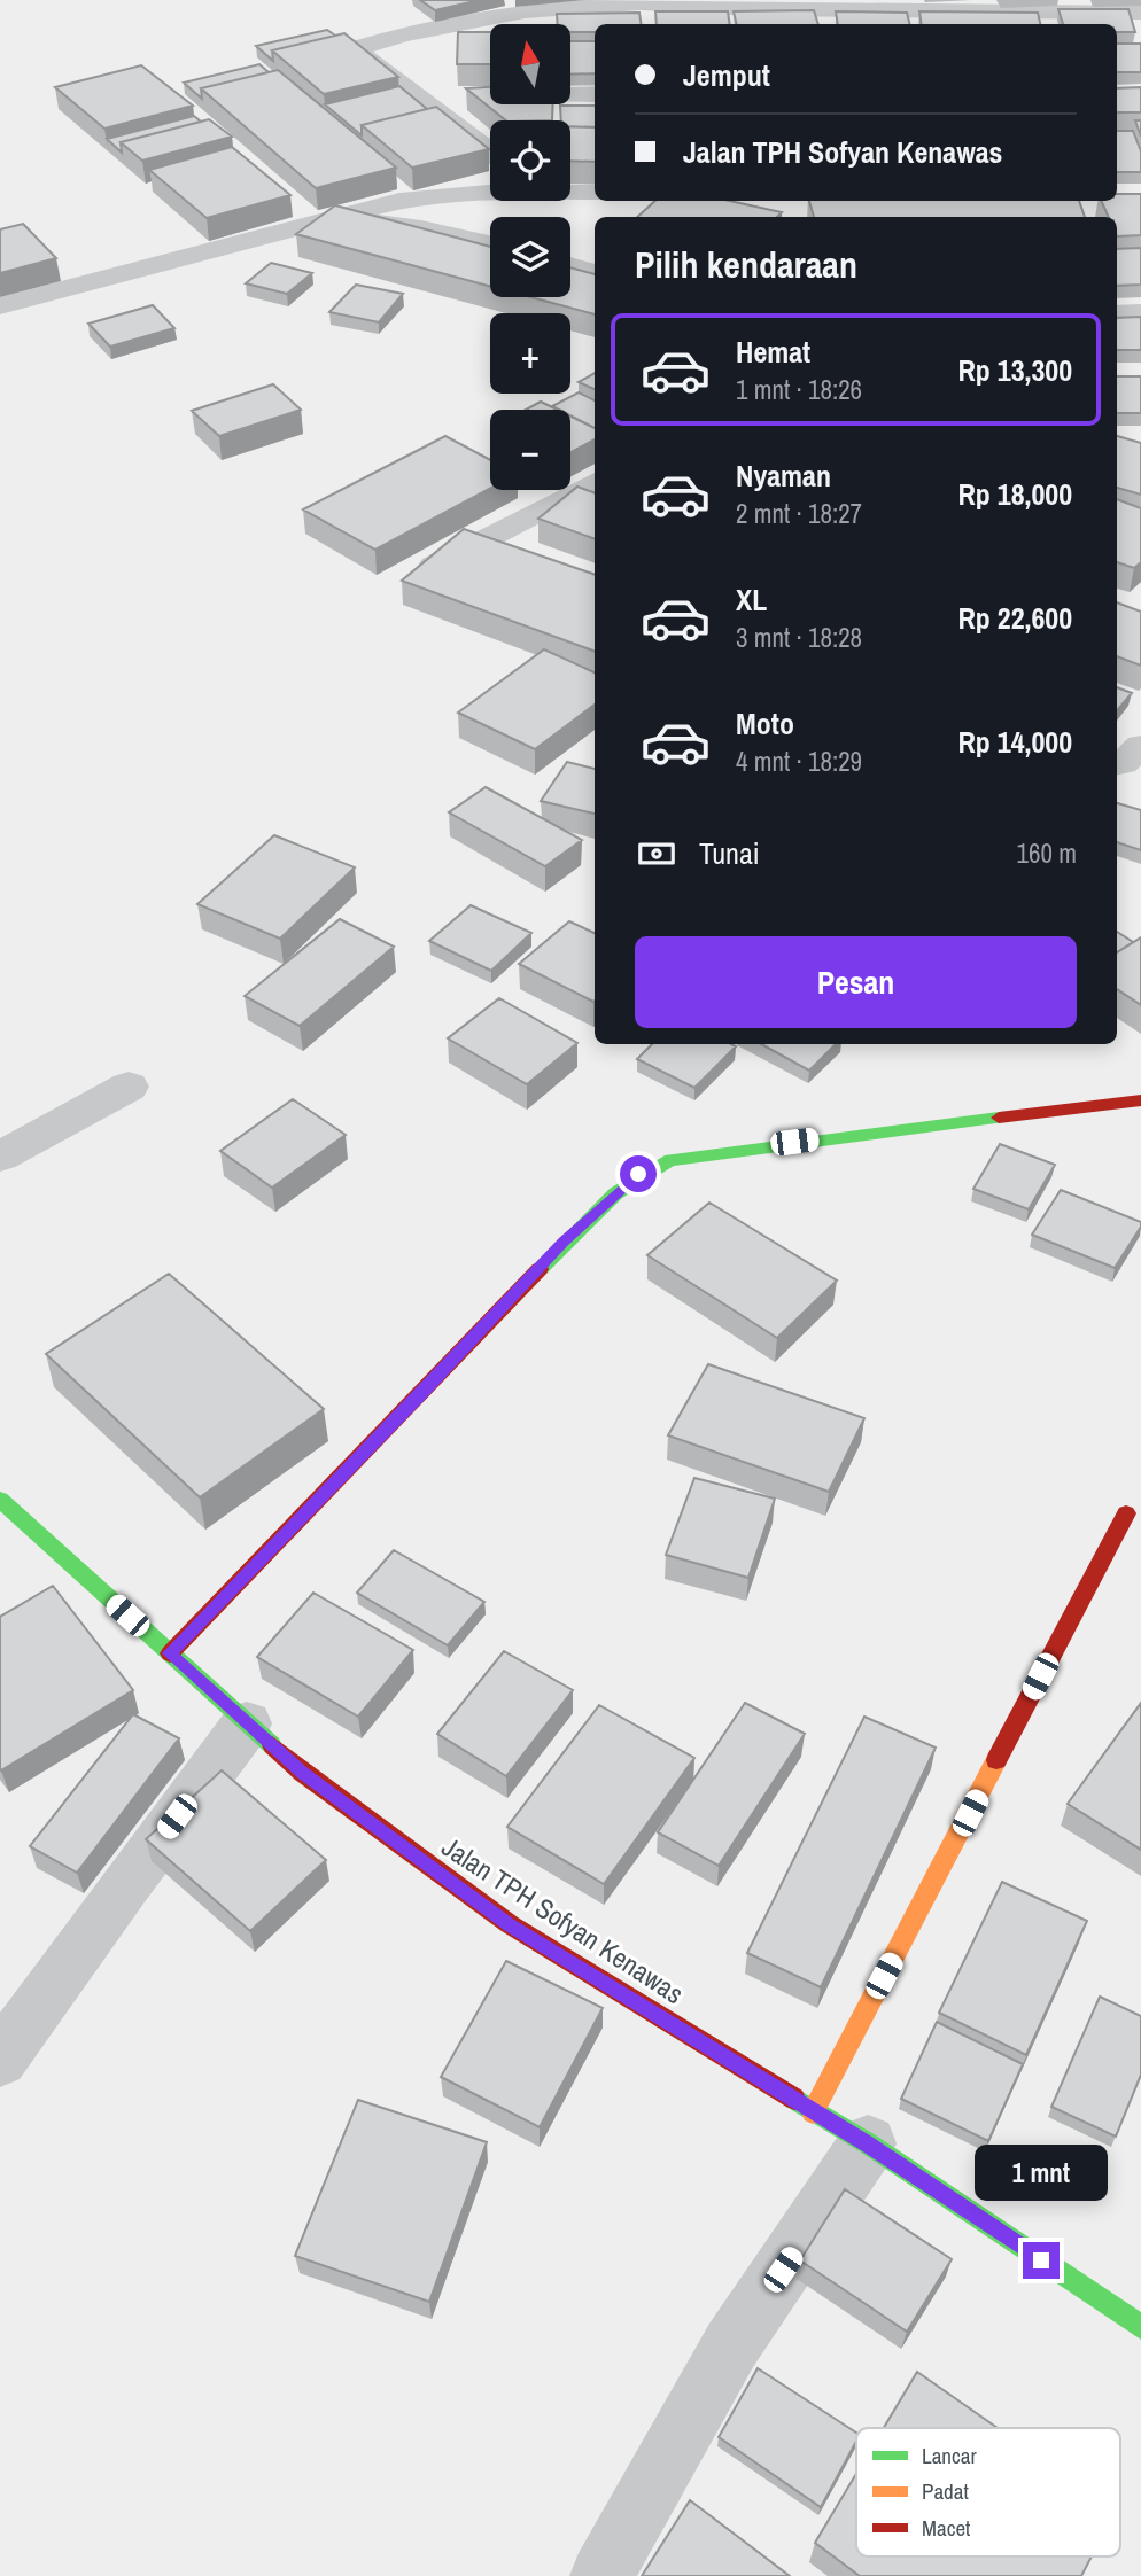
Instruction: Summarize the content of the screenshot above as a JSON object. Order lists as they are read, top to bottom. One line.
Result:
{"streets":{"street":["Jalan TPH Sofyan Kenawas"]},"legend":["Lancar","Padat","Macet"],"north":"top","page":{"map_buttons":["+","−"],"banner":["Jemput","Jalan TPH Sofyan Kenawas"],"heading":"Pilih kendaraan","list":[{"name":"Hemat","note":"1 mnt · 18:26","value":"Rp 13,300"},{"name":"Nyaman","note":"2 mnt · 18:27","value":"Rp 18,000"},{"name":"XL","note":"3 mnt · 18:28","value":"Rp 22,600"},{"name":"Moto","note":"4 mnt · 18:29","value":"Rp 14,000"}],"pay":["Tunai","160 m"],"buttons":"Pesan","bubble":"1 mnt"}}
